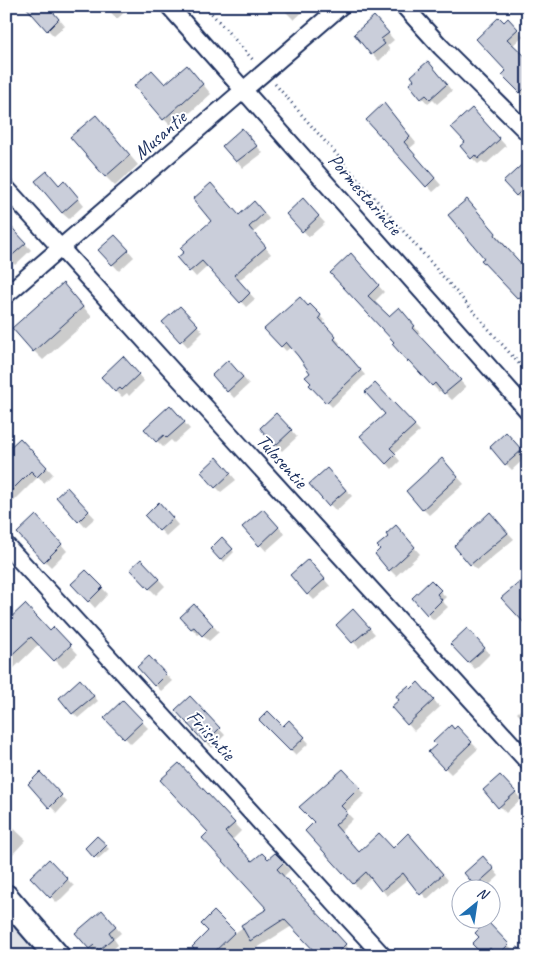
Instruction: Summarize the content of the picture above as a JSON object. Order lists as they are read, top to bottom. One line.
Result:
{"streets":{"street":["Musantie","Pormestarintie","Tulosentie","Friisintie"]},"crossings":[["Musantie","Pormestarintie"],["Musantie","Tulosentie"]],"north":"top right"}
